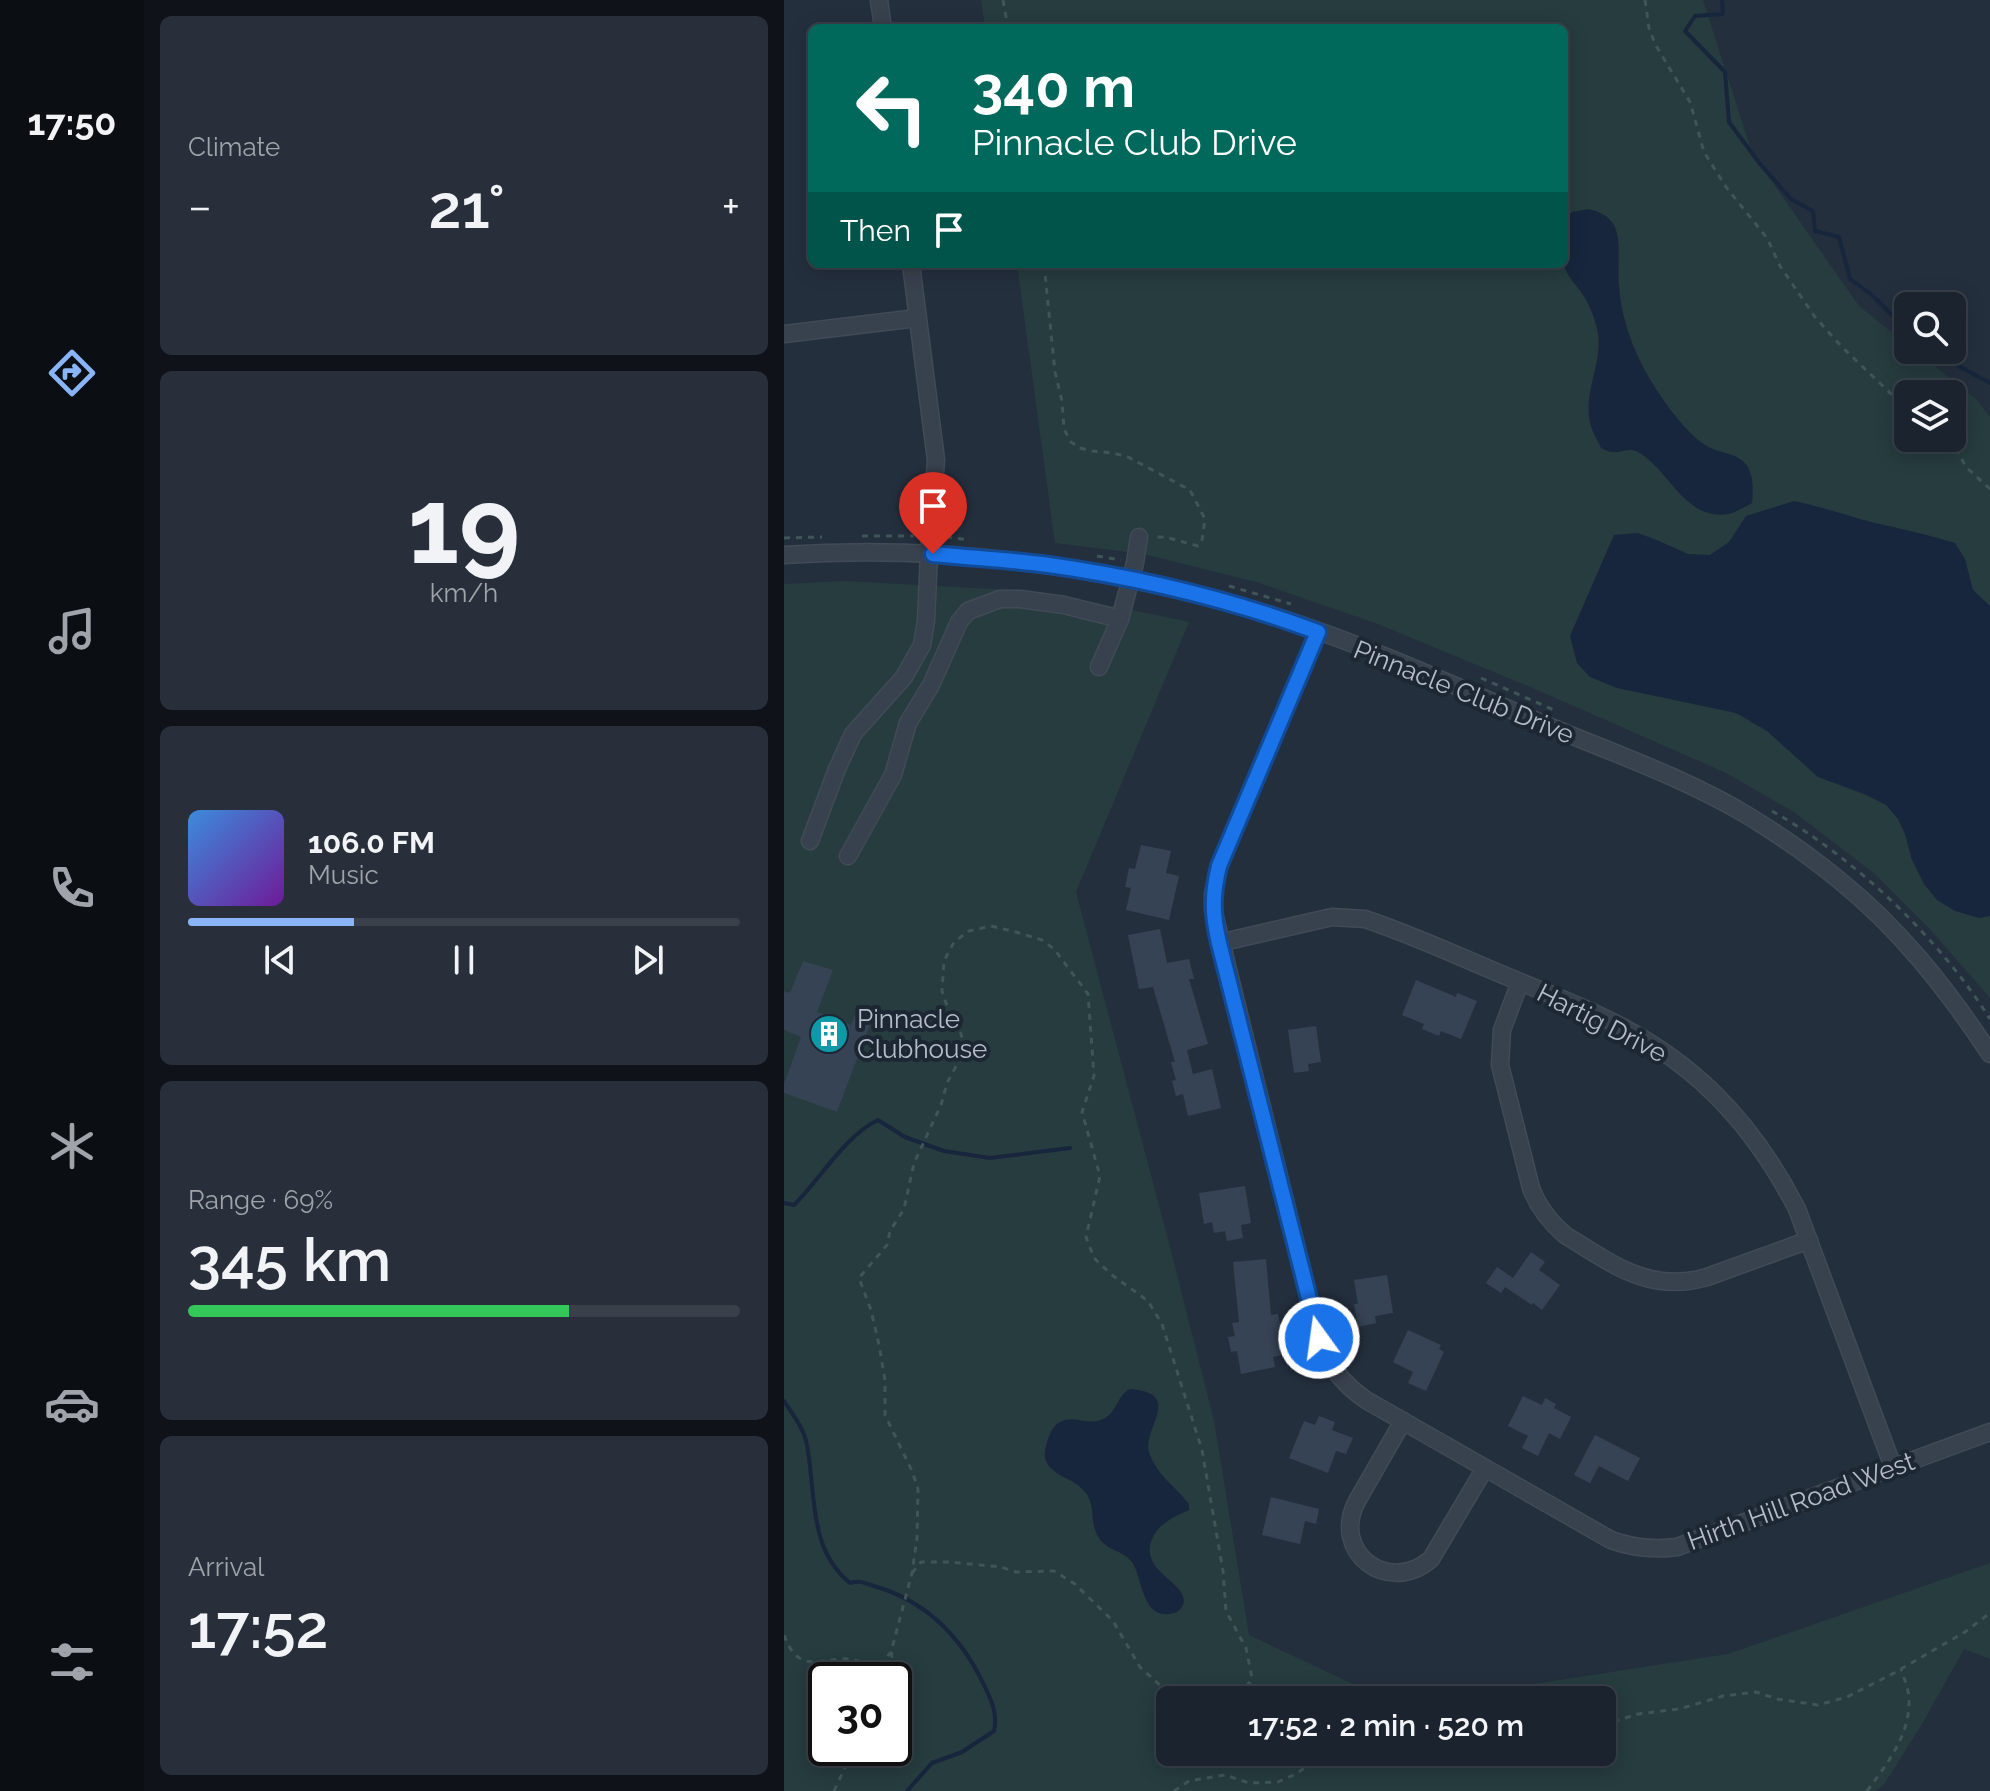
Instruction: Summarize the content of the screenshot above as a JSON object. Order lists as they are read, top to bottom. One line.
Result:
{"streets":{"street":["Pinnacle Club Drive","Hartig Drive","Hirth Hill Road West"]},"crossings":[["Pinnacle Club Drive","Hirth Hill Road West"],["Hartig Drive","Hirth Hill Road West"]],"places":{"building":["Pinnacle Clubhouse"]},"page":{"tabs":"17:50","tile":["Climate",["19","km/h"],["Range · 69%","345 km"],["Arrival","17:52"]],"turn":["340 m","Pinnacle Club Drive"],"heat":["−","21°","+"],"then":"Then","song":["106.0 FM","Music"],"limit":"30","trip":"17:52 · 2 min · 520 m"}}
